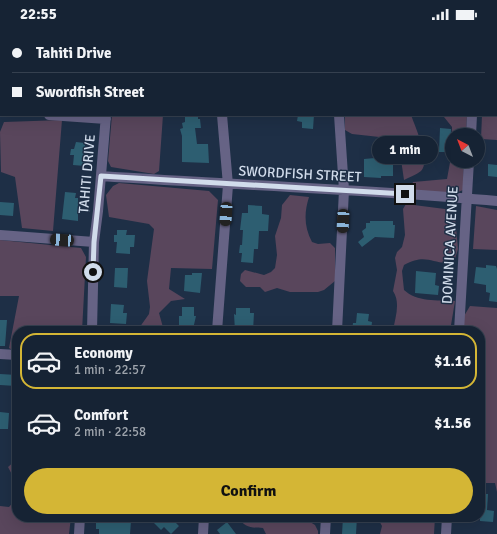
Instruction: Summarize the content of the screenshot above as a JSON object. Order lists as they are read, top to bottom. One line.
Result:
{"streets":{"street":["TAHITI DRIVE","SWORDFISH STREET","DOMINICA AVENUE"]},"crossings":[["TAHITI DRIVE","SWORDFISH STREET"],["SWORDFISH STREET","DOMINICA AVENUE"]],"north":"top left","page":{"status":"22:55","banner":["Tahiti Drive","Swordfish Street"],"bubble":"1 min","list":[{"name":"Economy","note":"1 min · 22:57","value":"$1.16"},{"name":"Comfort","note":"2 min · 22:58","value":"$1.56"}],"buttons":"Confirm"}}
